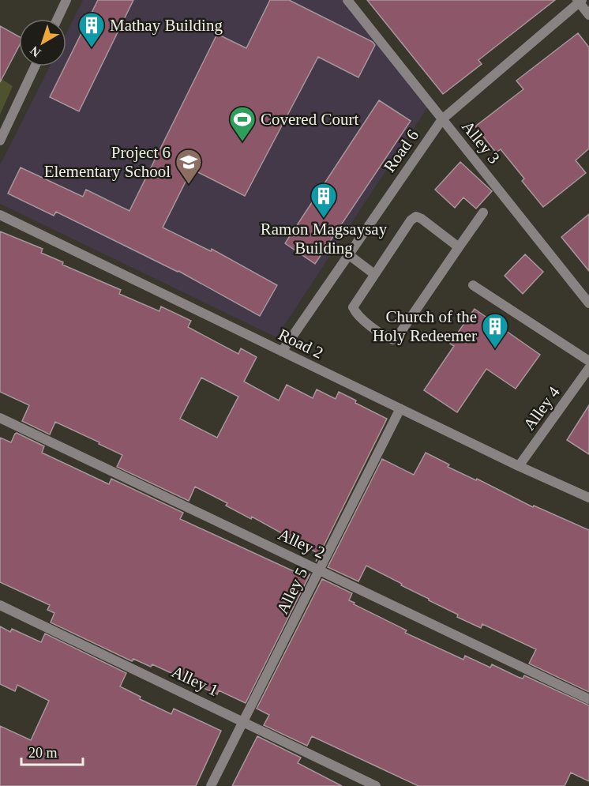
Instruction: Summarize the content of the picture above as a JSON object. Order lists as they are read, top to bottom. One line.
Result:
{"streets":{"street":["Alley 3","Road 6","Road 2","Alley 4","Alley 2","Alley 5","Alley 1"]},"crossings":[["Alley 3","Road 6"],["Road 6","Road 2"],["Road 2","Alley 4"],["Road 2","Alley 5"],["Alley 2","Alley 5"],["Alley 5","Alley 1"]],"places":{"building":["Mathay Building","Ramon Magsaysay Building","Church of the Holy Redeemer"],"sports":["Covered Court"],"school or university":["Project 6 Elementary School"]},"scale_bar":"20 m","north":"bottom left"}
